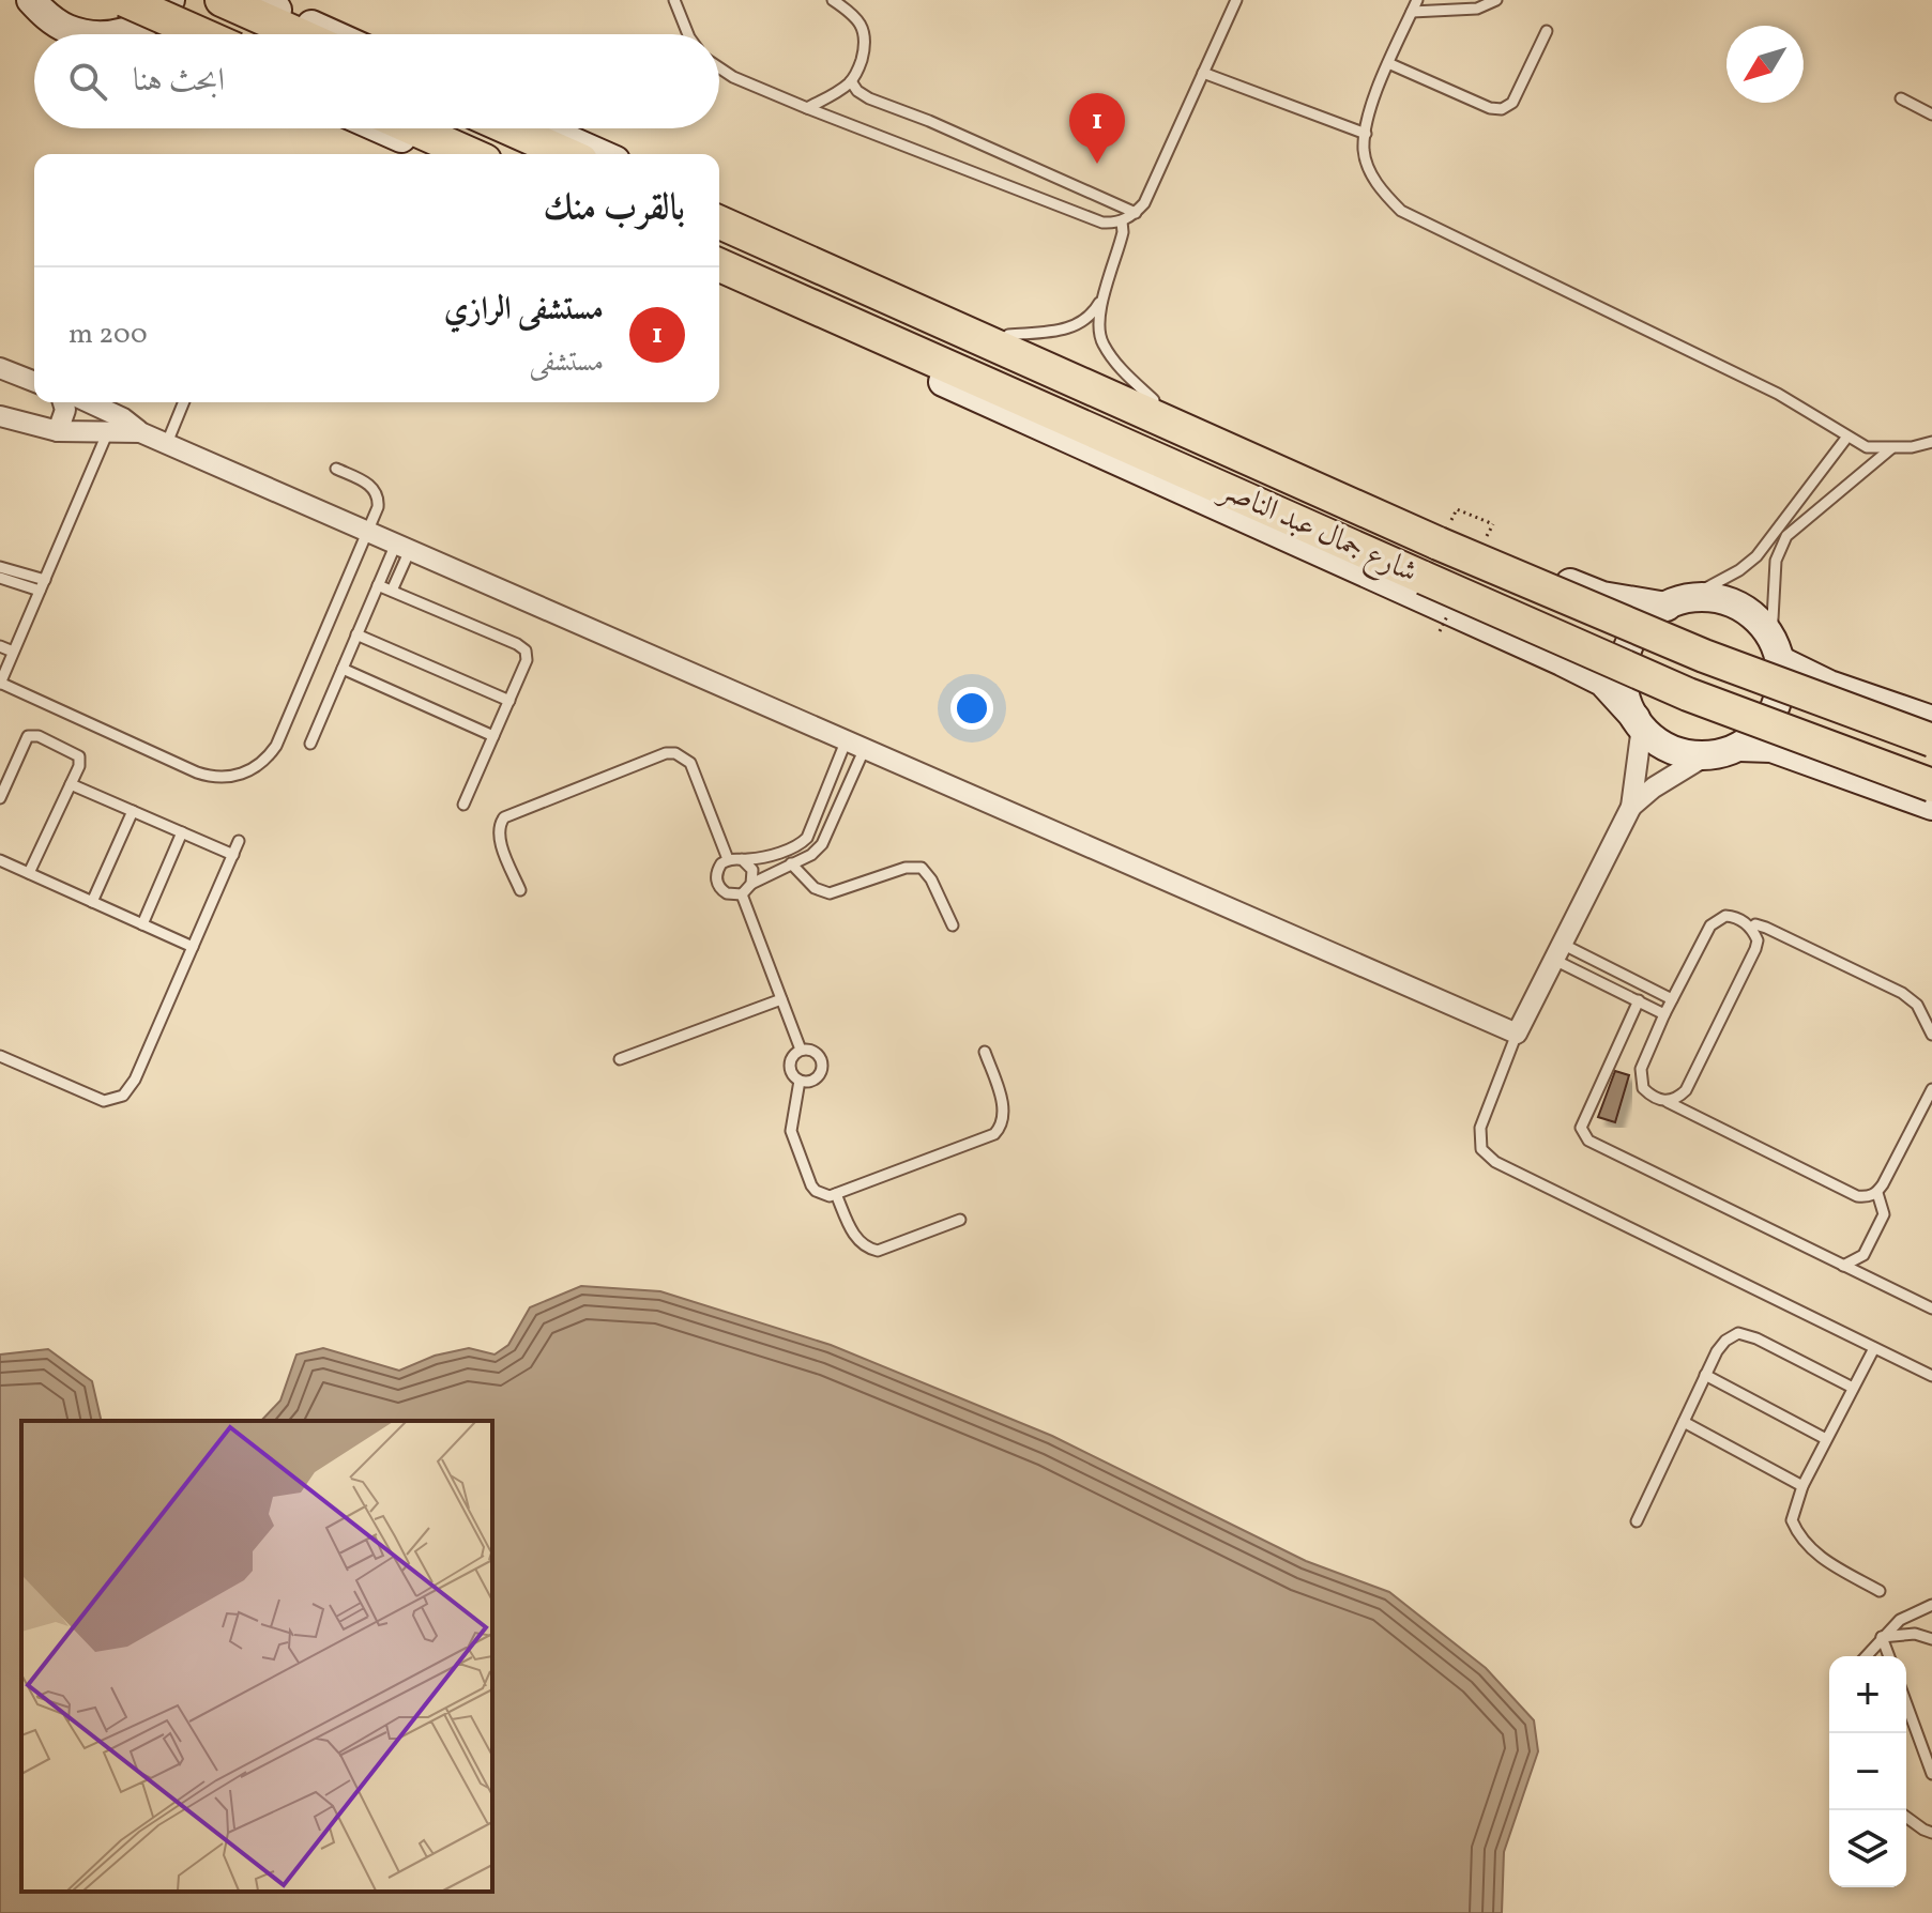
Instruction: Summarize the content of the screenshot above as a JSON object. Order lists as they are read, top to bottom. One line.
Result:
{"streets":{"highway":["شارع جمال عبد الناصر"]},"north":"bottom left","page":{"search":"ابحث هنا","pins":"1","heading":"بالقرب منك","list":[{"mark":"1","name":"مستشفى الرازي","note":"مستشفى","value":"200 m"}],"map_buttons":["+","−"]}}
